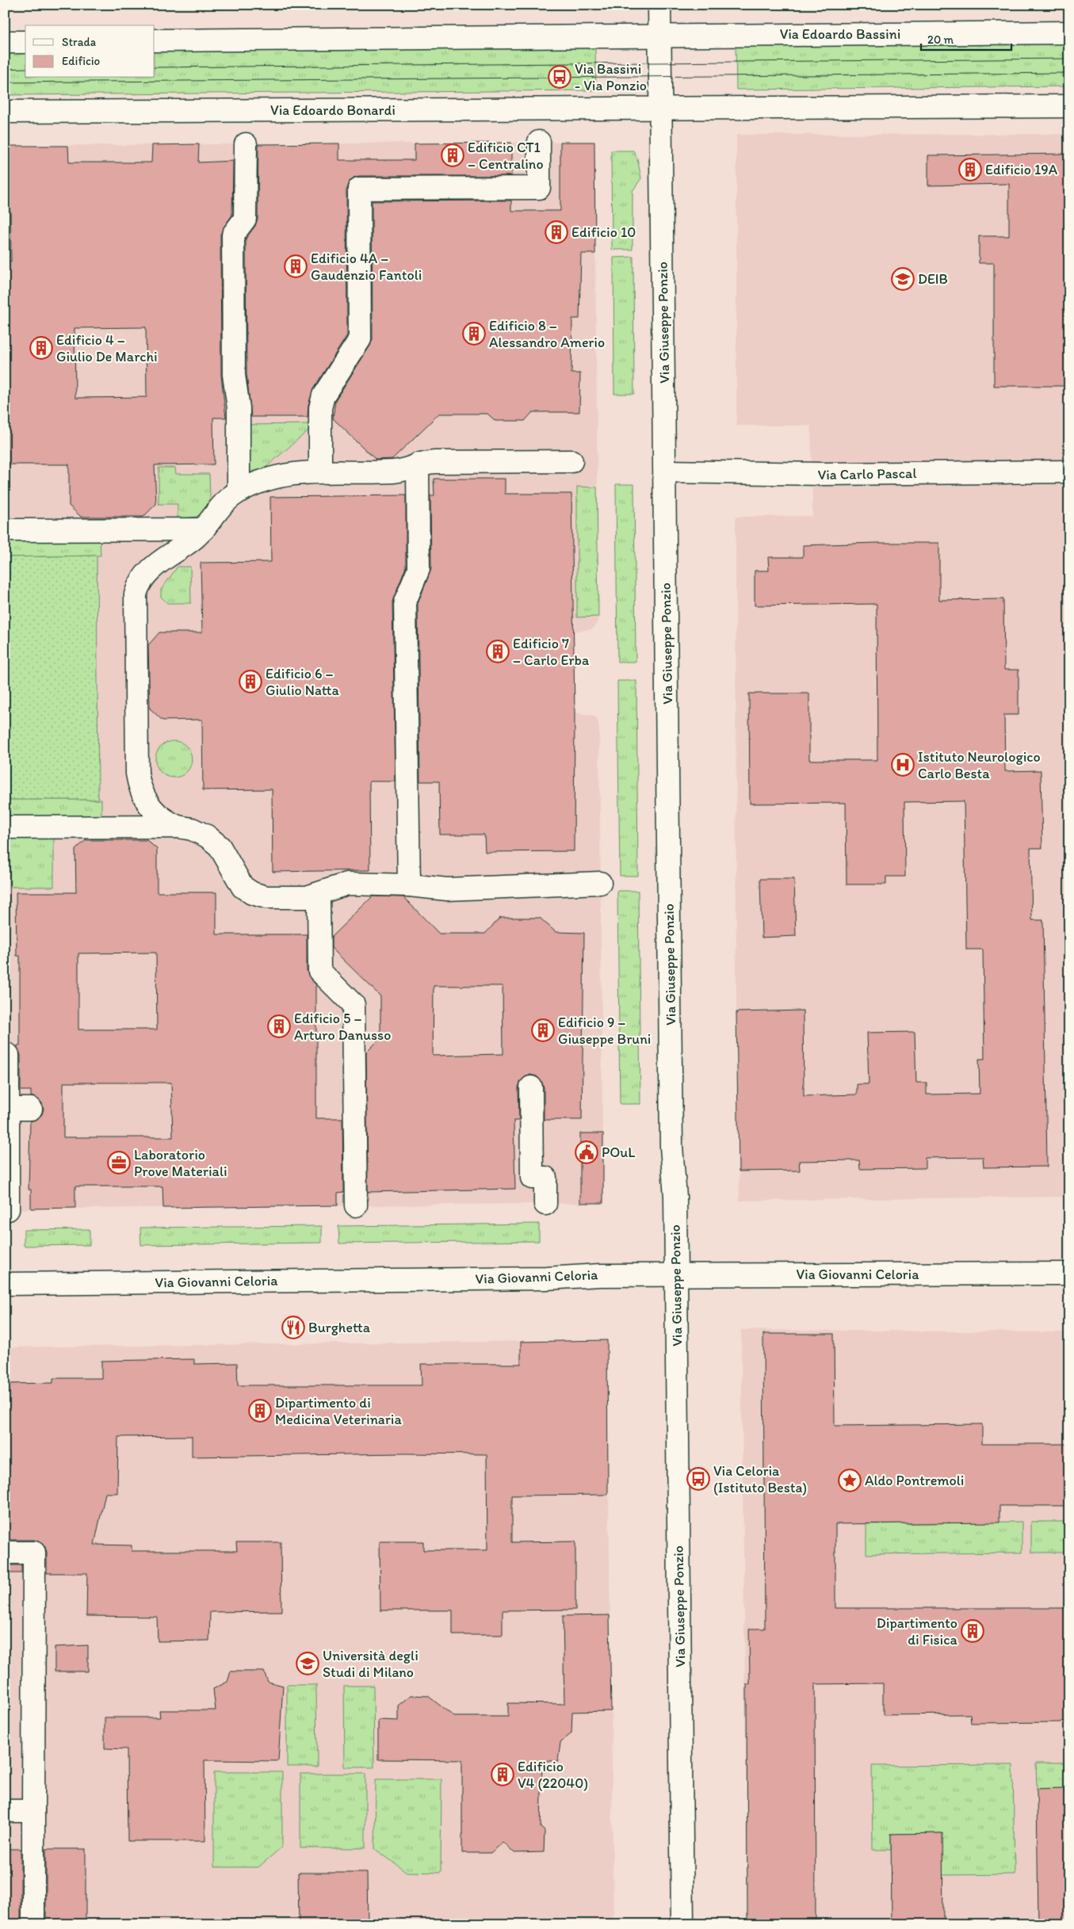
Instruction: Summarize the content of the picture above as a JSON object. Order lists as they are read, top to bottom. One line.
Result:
{"streets":{"street":["Via Edoardo Bassini","Via Edoardo Bonardi","Via Giuseppe Ponzio","Via Carlo Pascal","Via Giovanni Celoria"]},"crossings":[["Via Edoardo Bassini","Via Giuseppe Ponzio"],["Via Edoardo Bonardi","Via Giuseppe Ponzio"],["Via Giuseppe Ponzio","Via Carlo Pascal"],["Via Giuseppe Ponzio","Via Giovanni Celoria"]],"places":{"bus stop":["Via Bassini - Via Ponzio","Via Celoria (Istituto Besta)"],"building":["Edificio CT1 – Centralino","Edificio 19A","Edificio 10","Edificio 4A – Gaudenzio Fantoli","Edificio 8 – Alessandro Amerio","Edificio 4 – Giulio De Marchi","Edificio 7 – Carlo Erba","Edificio 6 – Giulio Natta","Edificio 5 – Arturo Danusso","Edificio 9 – Giuseppe Bruni","Dipartimento di Medicina Veterinaria","Dipartimento di Fisica","Edificio V4 (22040)"],"school or university":["DEIB","Università degli Studi di Milano"],"hospital":["Istituto Neurologico Carlo Besta"],"public building":["POuL"],"office":["Laboratorio Prove Materiali"],"restaurant":["Burghetta"],"place":["Aldo Pontremoli"]},"legend":["Strada","Edificio"],"scale_bar":"20 m"}
